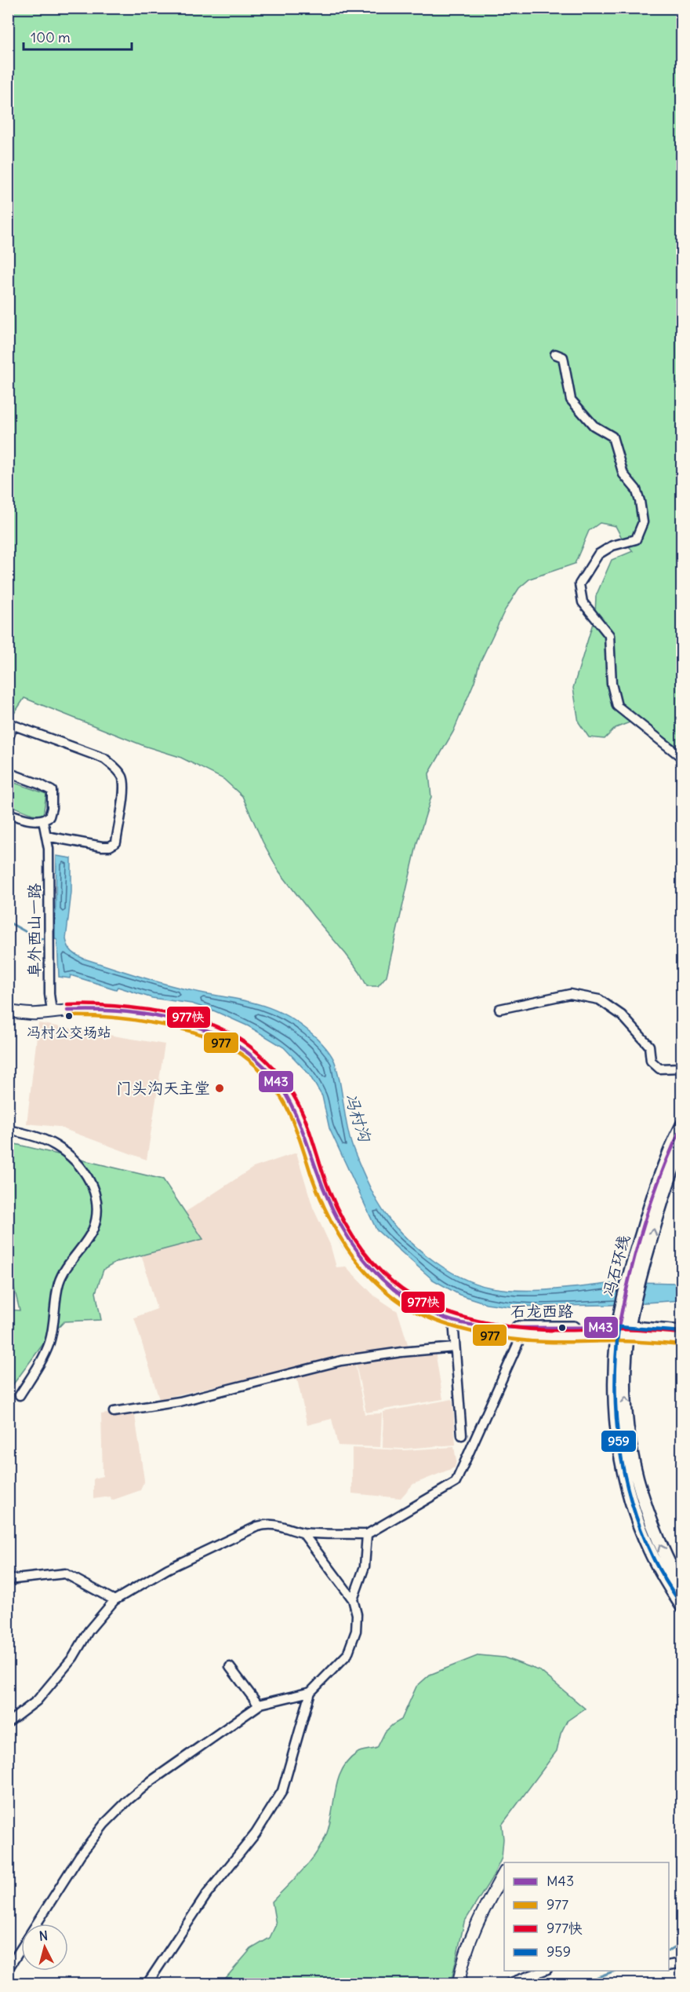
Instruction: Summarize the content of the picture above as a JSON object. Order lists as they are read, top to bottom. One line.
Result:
{"streets":{"main road":["冯石环线","石龙西路"],"street":["阜外西山一路"]},"crossings":[["阜外西山一路","石龙西路"],["冯石环线","石龙西路"]],"water":["冯村沟"],"places":["冯村公交场站","门头沟天主堂"],"lines":["transit line 977快","transit line M43","transit line 977","transit line 959"],"legend":["M43","977","977快","959"],"scale_bar":"100 m","north":"top"}
